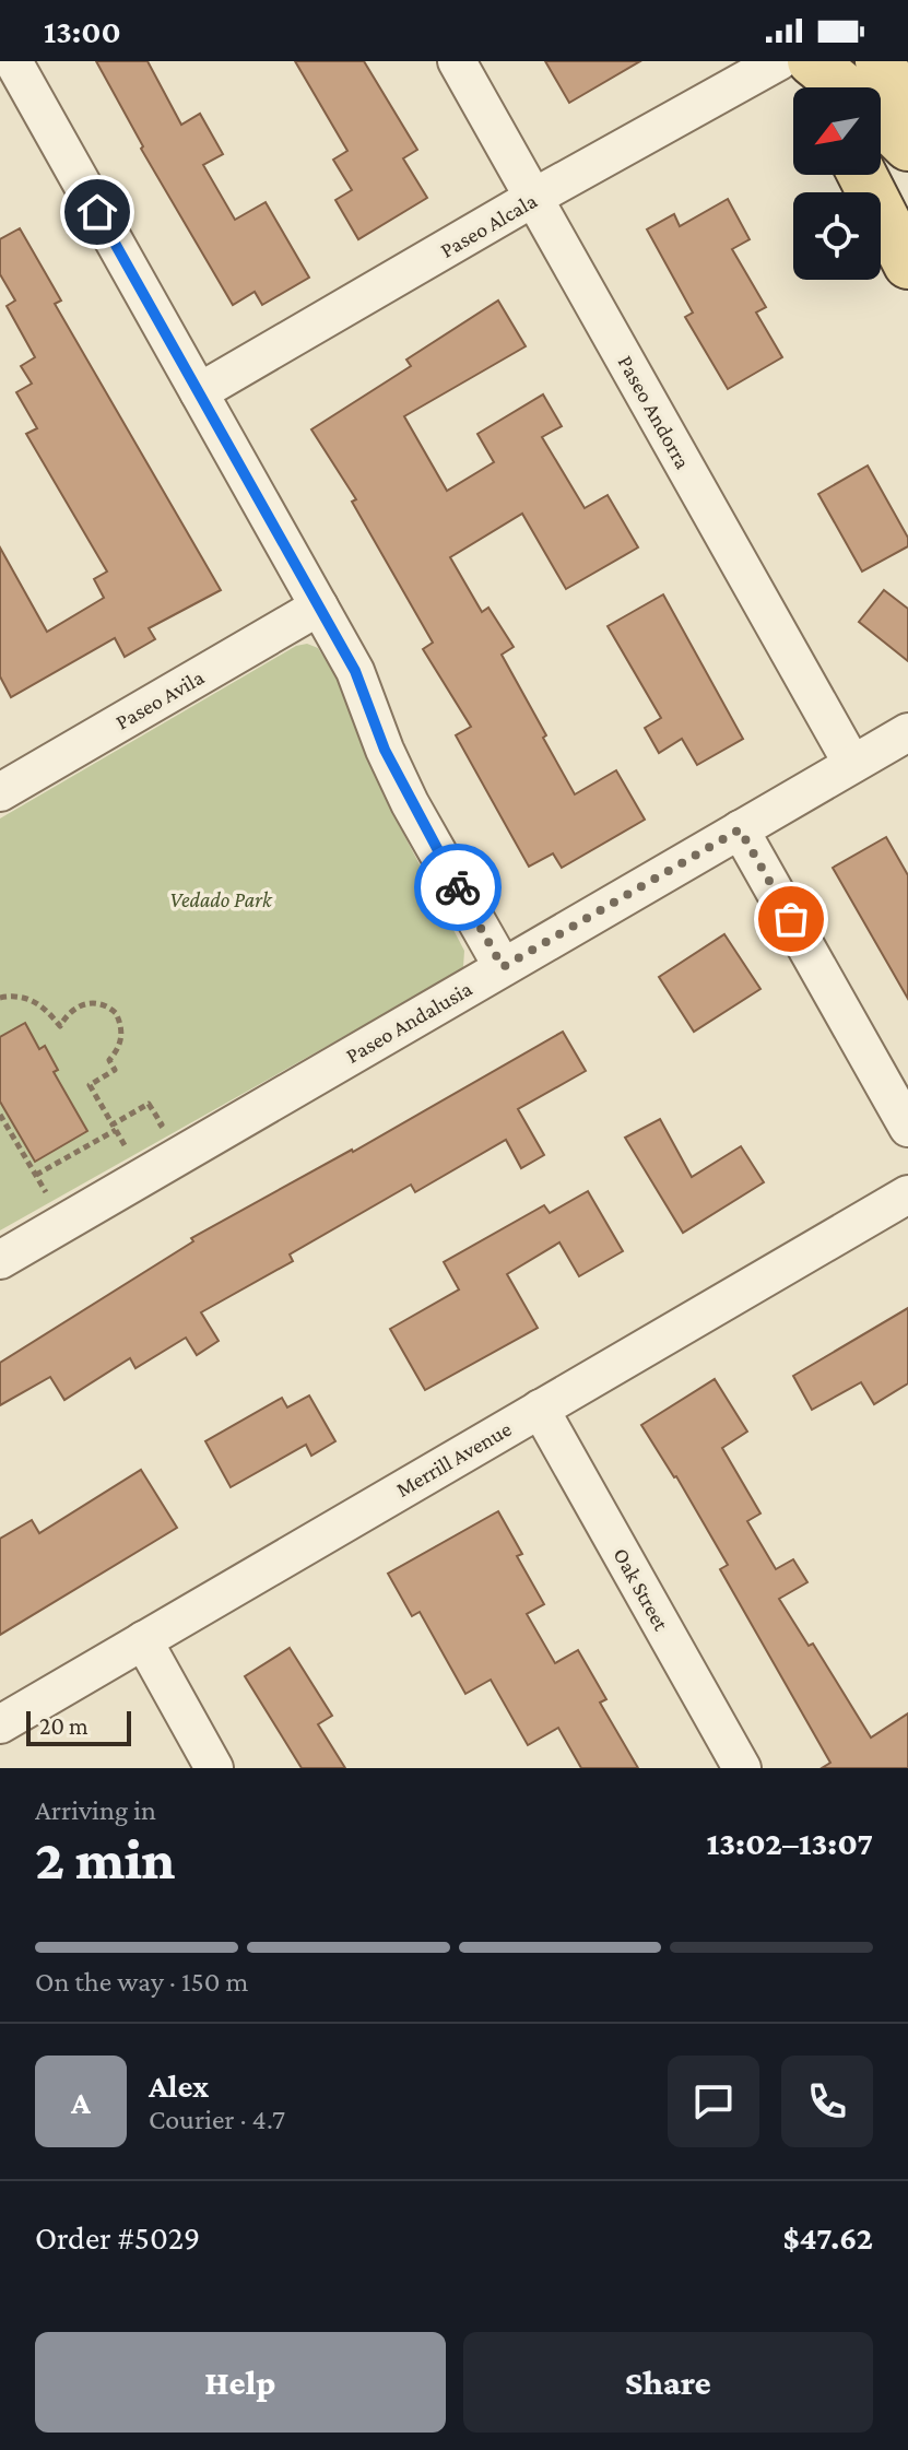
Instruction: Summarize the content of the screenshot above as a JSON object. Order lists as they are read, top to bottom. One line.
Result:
{"streets":{"street":["Paseo Alcala","Paseo Andorra","Paseo Avila","Paseo Andalusia","Merrill Avenue","Oak Street"]},"crossings":[["Paseo Alcala","Paseo Andorra"],["Paseo Andorra","Paseo Andalusia"],["Merrill Avenue","Oak Street"]],"parks":["Vedado Park"],"scale_bar":"20 m","north":"bottom left","page":{"status":"13:00","scale":"20 m","heading":["2 min","Arriving in","13:02–13:07"],"panel":["Alex","Courier · 4.7","Order #5029","$47.62"],"bar":"On the way · 150 m","round":"A","buttons":["Help","Share"]}}
